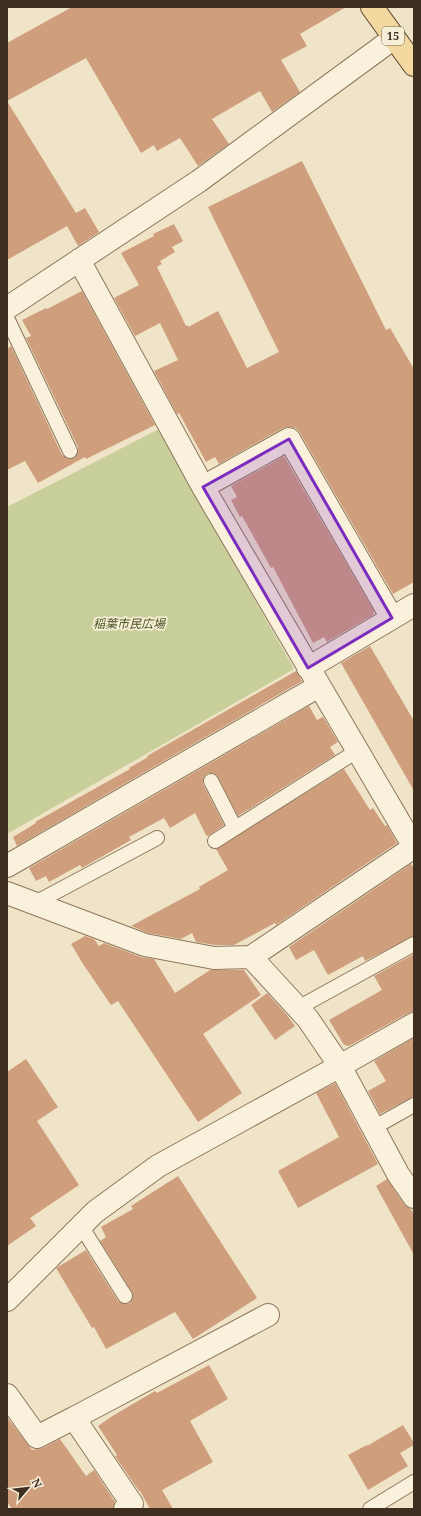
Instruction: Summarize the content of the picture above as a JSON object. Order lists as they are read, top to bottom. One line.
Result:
{"streets":{"main road":["15"]},"parks":["稲葉市民広場"],"north":"top right"}
